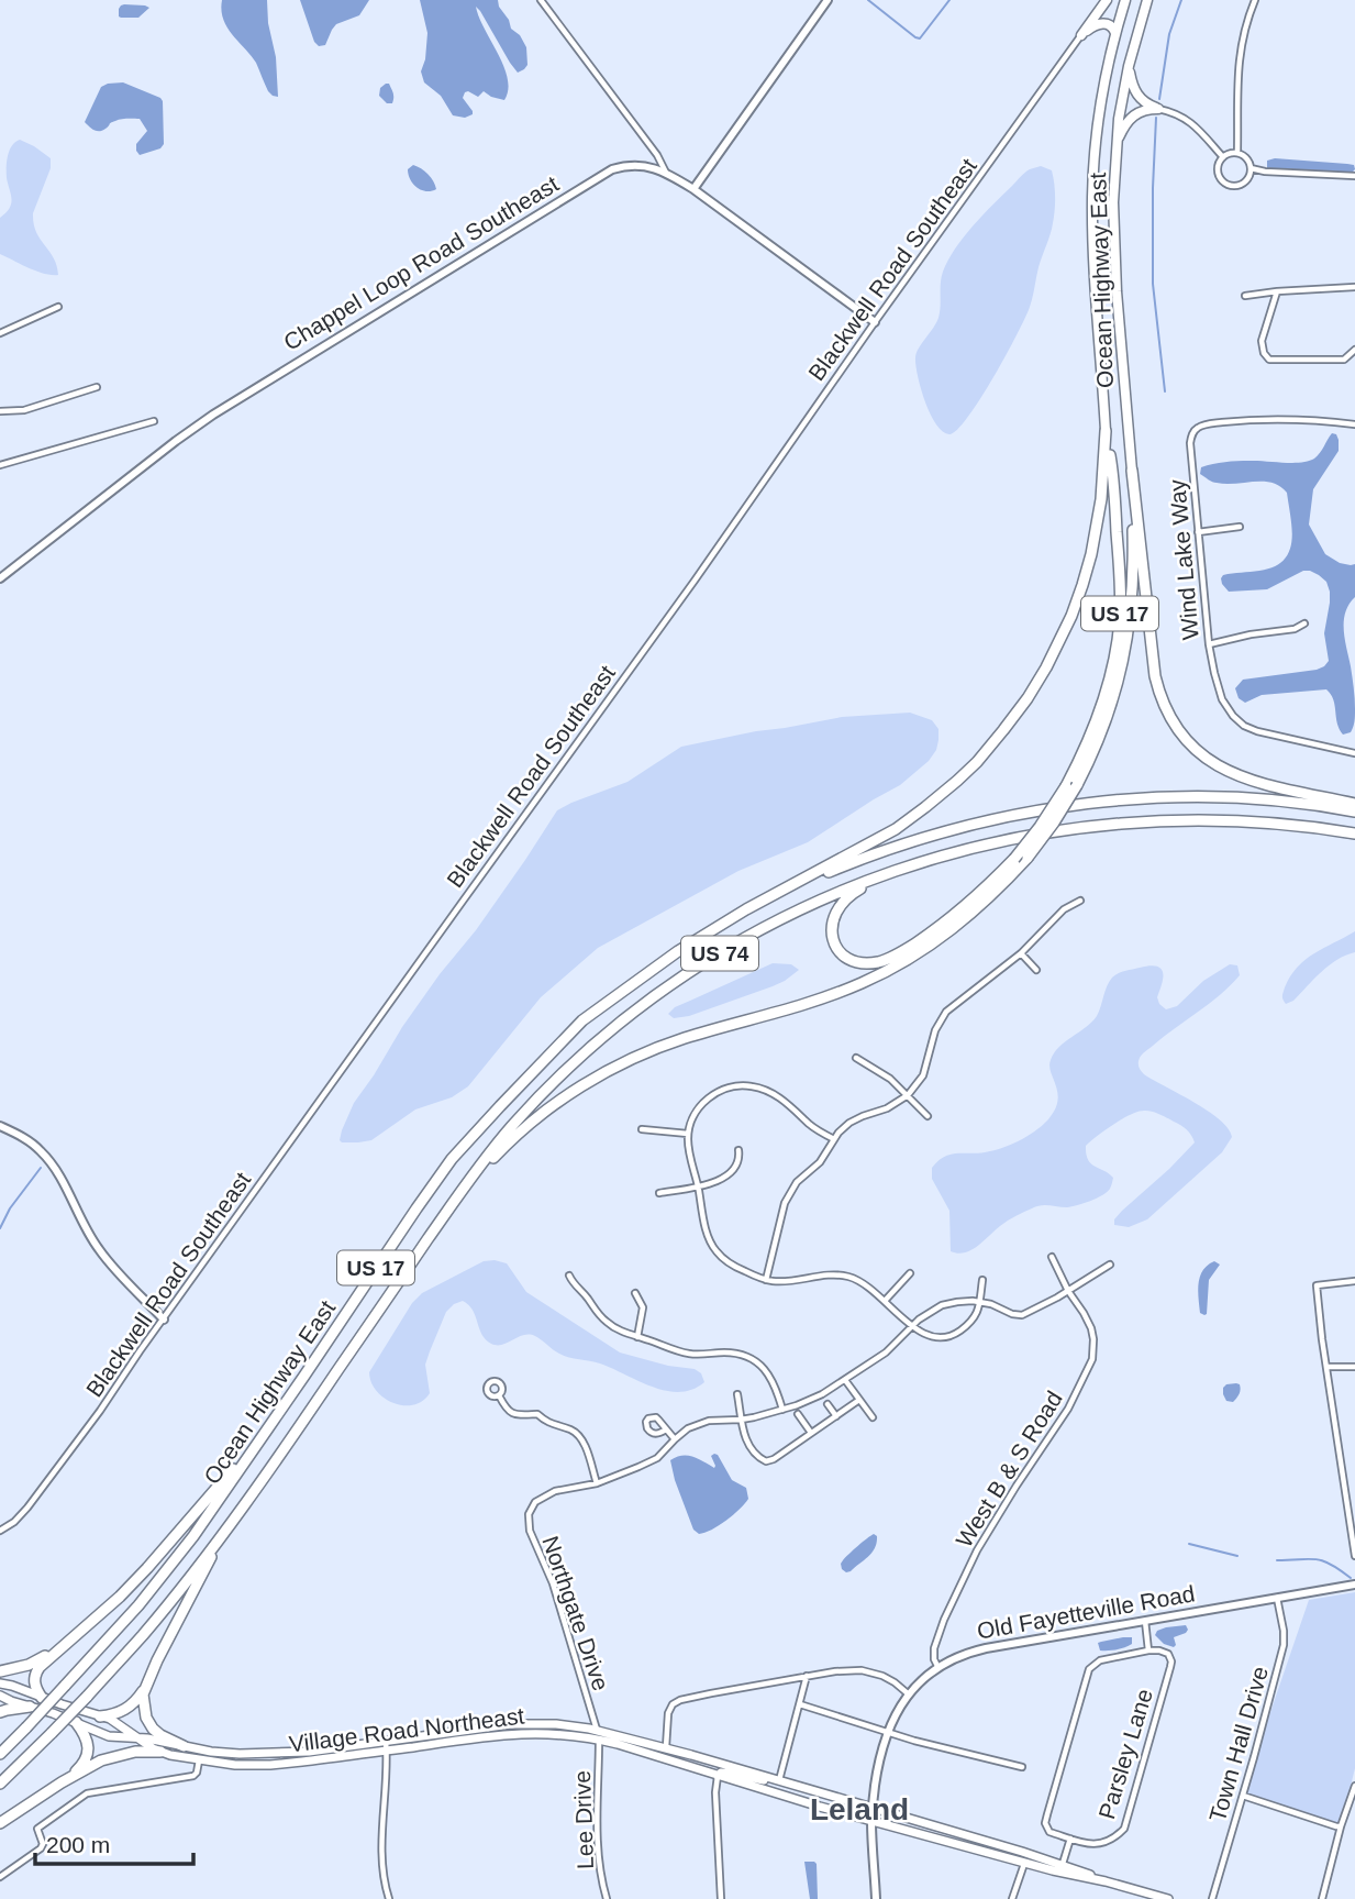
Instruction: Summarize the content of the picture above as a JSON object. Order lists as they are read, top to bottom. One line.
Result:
{"streets":{"highway":["Ocean Highway East","US 17","US 74"],"main road":["Village Road Northeast"],"street":["Chappel Loop Road Southeast","Blackwell Road Southeast","Wind Lake Way","West B & S Road","Old Fayetteville Road","Northgate Drive","Town Hall Drive","Parsley Lane","Lee Drive"]},"crossings":[["Chappel Loop Road Southeast","Blackwell Road Southeast"],["Ocean Highway East","US 17"],["Ocean Highway East","US 74"],["US 17","US 74"],["West B & S Road","Old Fayetteville Road"],["West B & S Road","Northgate Drive"],["Old Fayetteville Road","Village Road Northeast"],["Old Fayetteville Road","Town Hall Drive"],["Northgate Drive","Village Road Northeast"],["Northgate Drive","Lee Drive"],["Village Road Northeast","Parsley Lane"],["Village Road Northeast","Lee Drive"]],"districts":["Leland"],"scale_bar":"200 m"}
